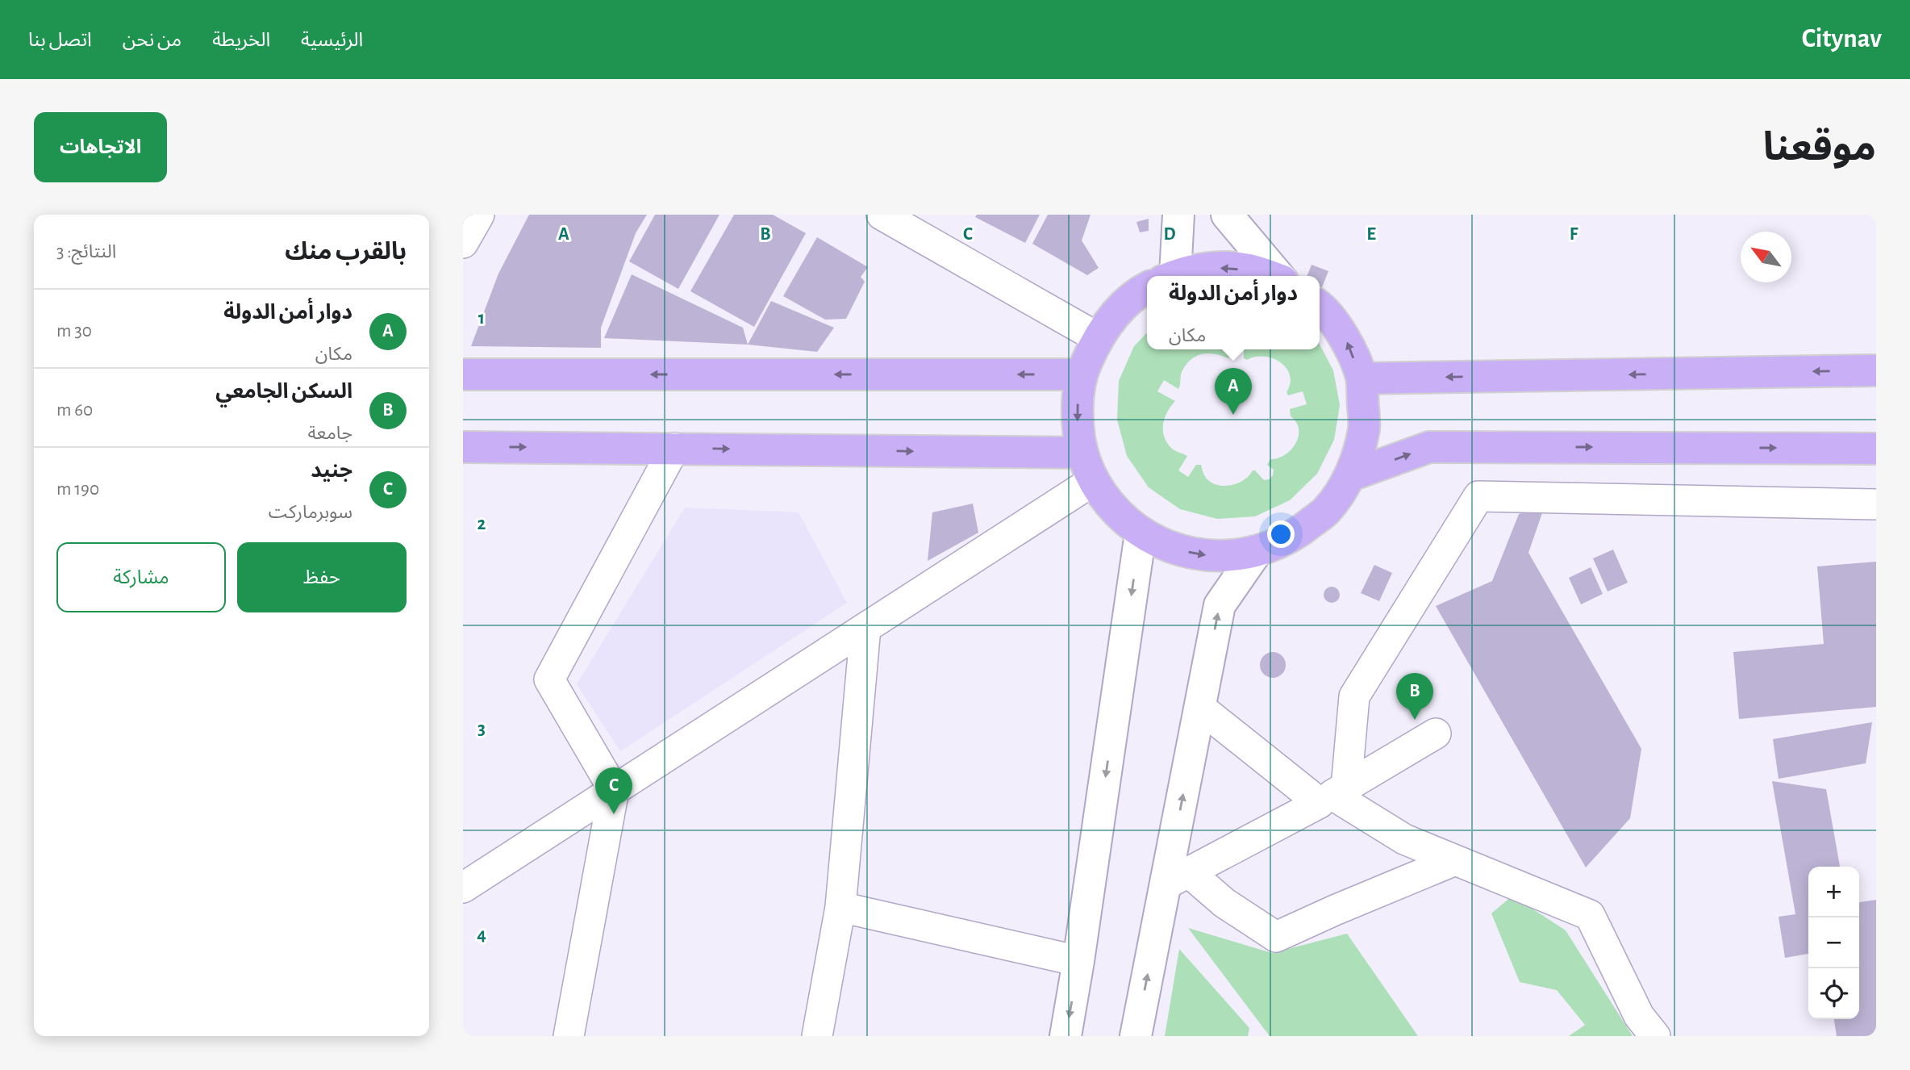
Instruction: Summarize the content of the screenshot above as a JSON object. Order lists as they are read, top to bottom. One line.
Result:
{"north":"top left","page":{"header":"Citynav","nav":["الرئيسية","الخريطة","من نحن","اتصل بنا"],"title":"موقعنا","buttons":["الاتجاهات",["حفظ","مشاركة"]],"heading":["بالقرب منك","النتائج: 3"],"popup":["دوار أمن الدولة","مكان"],"list":[{"mark":"A","name":"دوار أمن الدولة","note":"مكان","value":"30 m"},{"mark":"B","name":"السكن الجامعي","note":"جامعة","value":"60 m"},{"mark":"C","name":"جنيد","note":"سوبرماركت","value":"190 m"}],"pins":["A","B","C"],"map_buttons":["+","−"]},"grid":{"columns":["A","B","C","D","E","F"],"rows":["1","2","3","4"]}}
